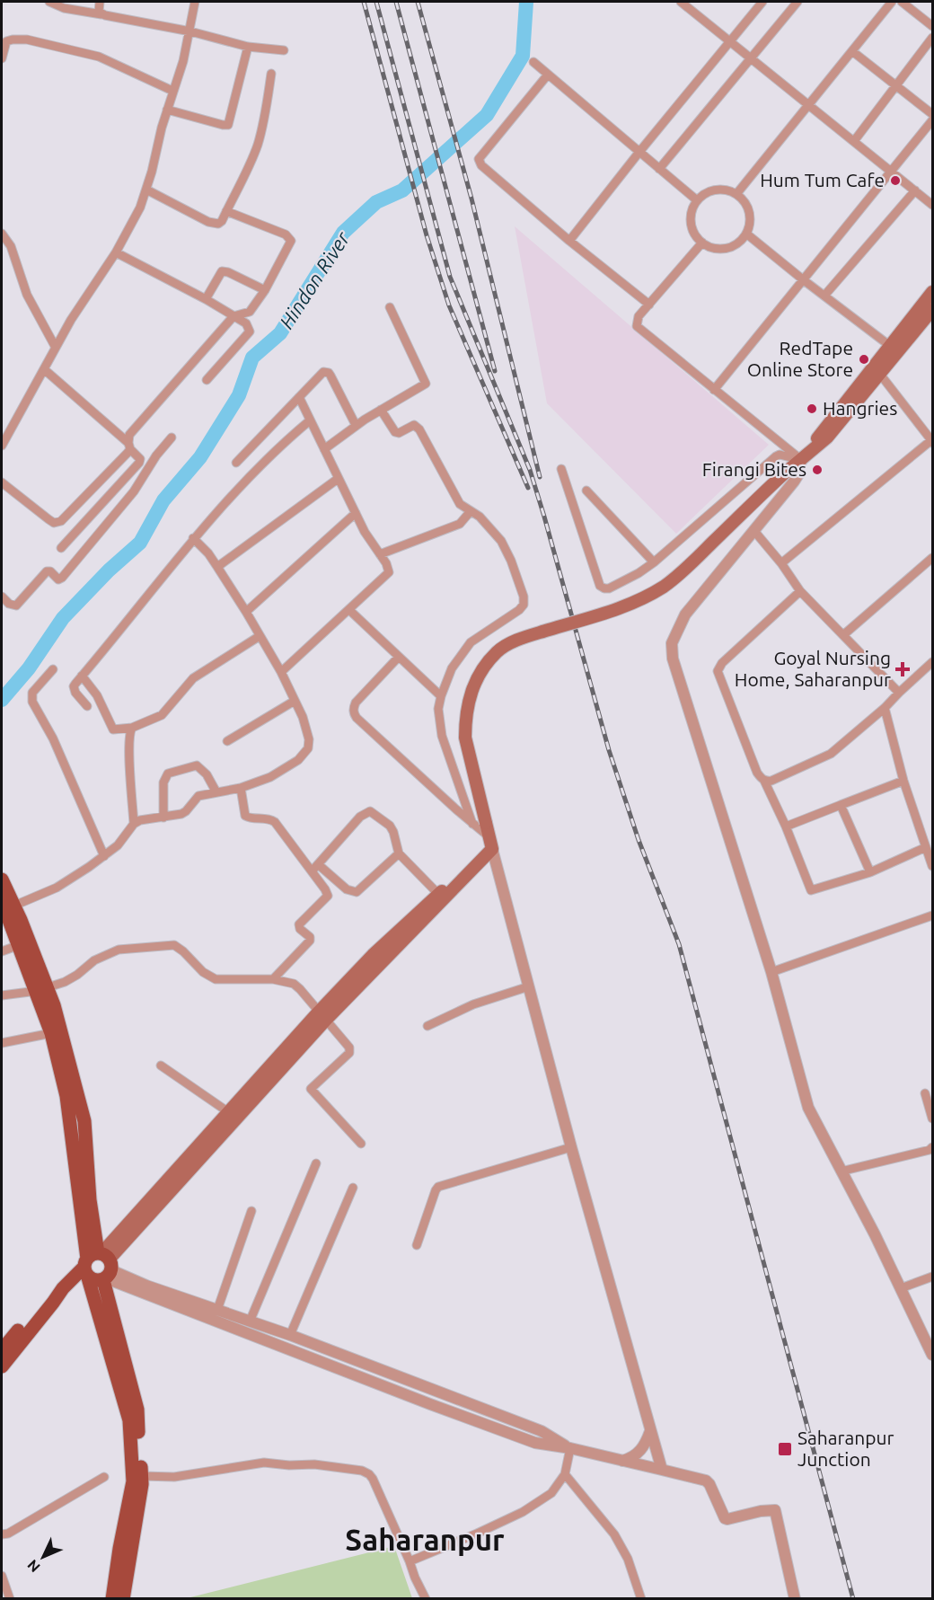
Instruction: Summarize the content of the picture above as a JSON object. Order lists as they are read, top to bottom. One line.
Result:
{"districts":["Saharanpur"],"water":["Hindon River"],"places":{"other":["Hum Tum Cafe","RedTape Online Store","Hangries","Firangi Bites"],"health":["Goyal Nursing Home, Saharanpur"],"transit":["Saharanpur Junction"]},"north":"bottom left"}
